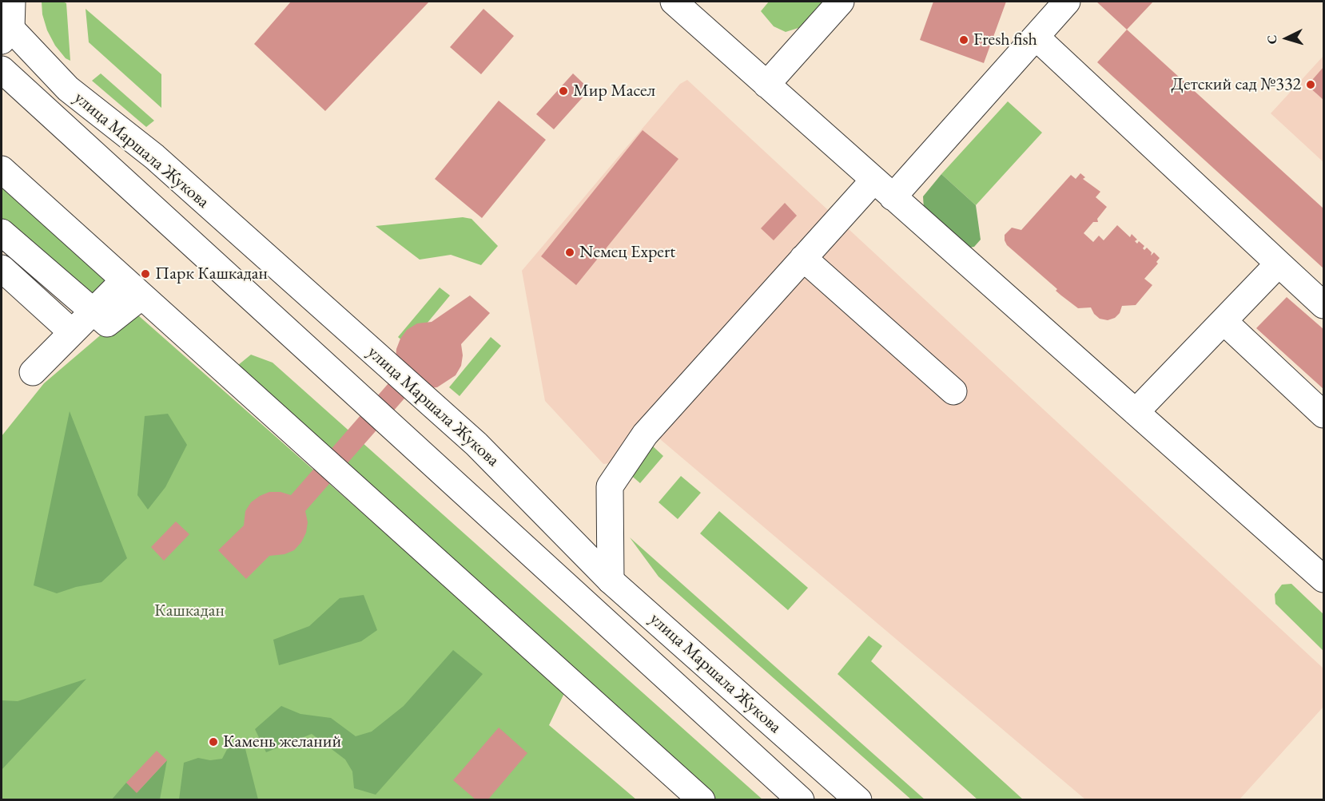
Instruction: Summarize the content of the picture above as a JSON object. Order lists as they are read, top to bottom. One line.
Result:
{"streets":{"main road":["улица Маршала Жукова"]},"parks":["Кашкадан"],"places":["Fresh fish","Детский сад №332","Мир Масел","Nемец Expert","Парк Кашкадан","Камень желаний"],"north":"left"}
